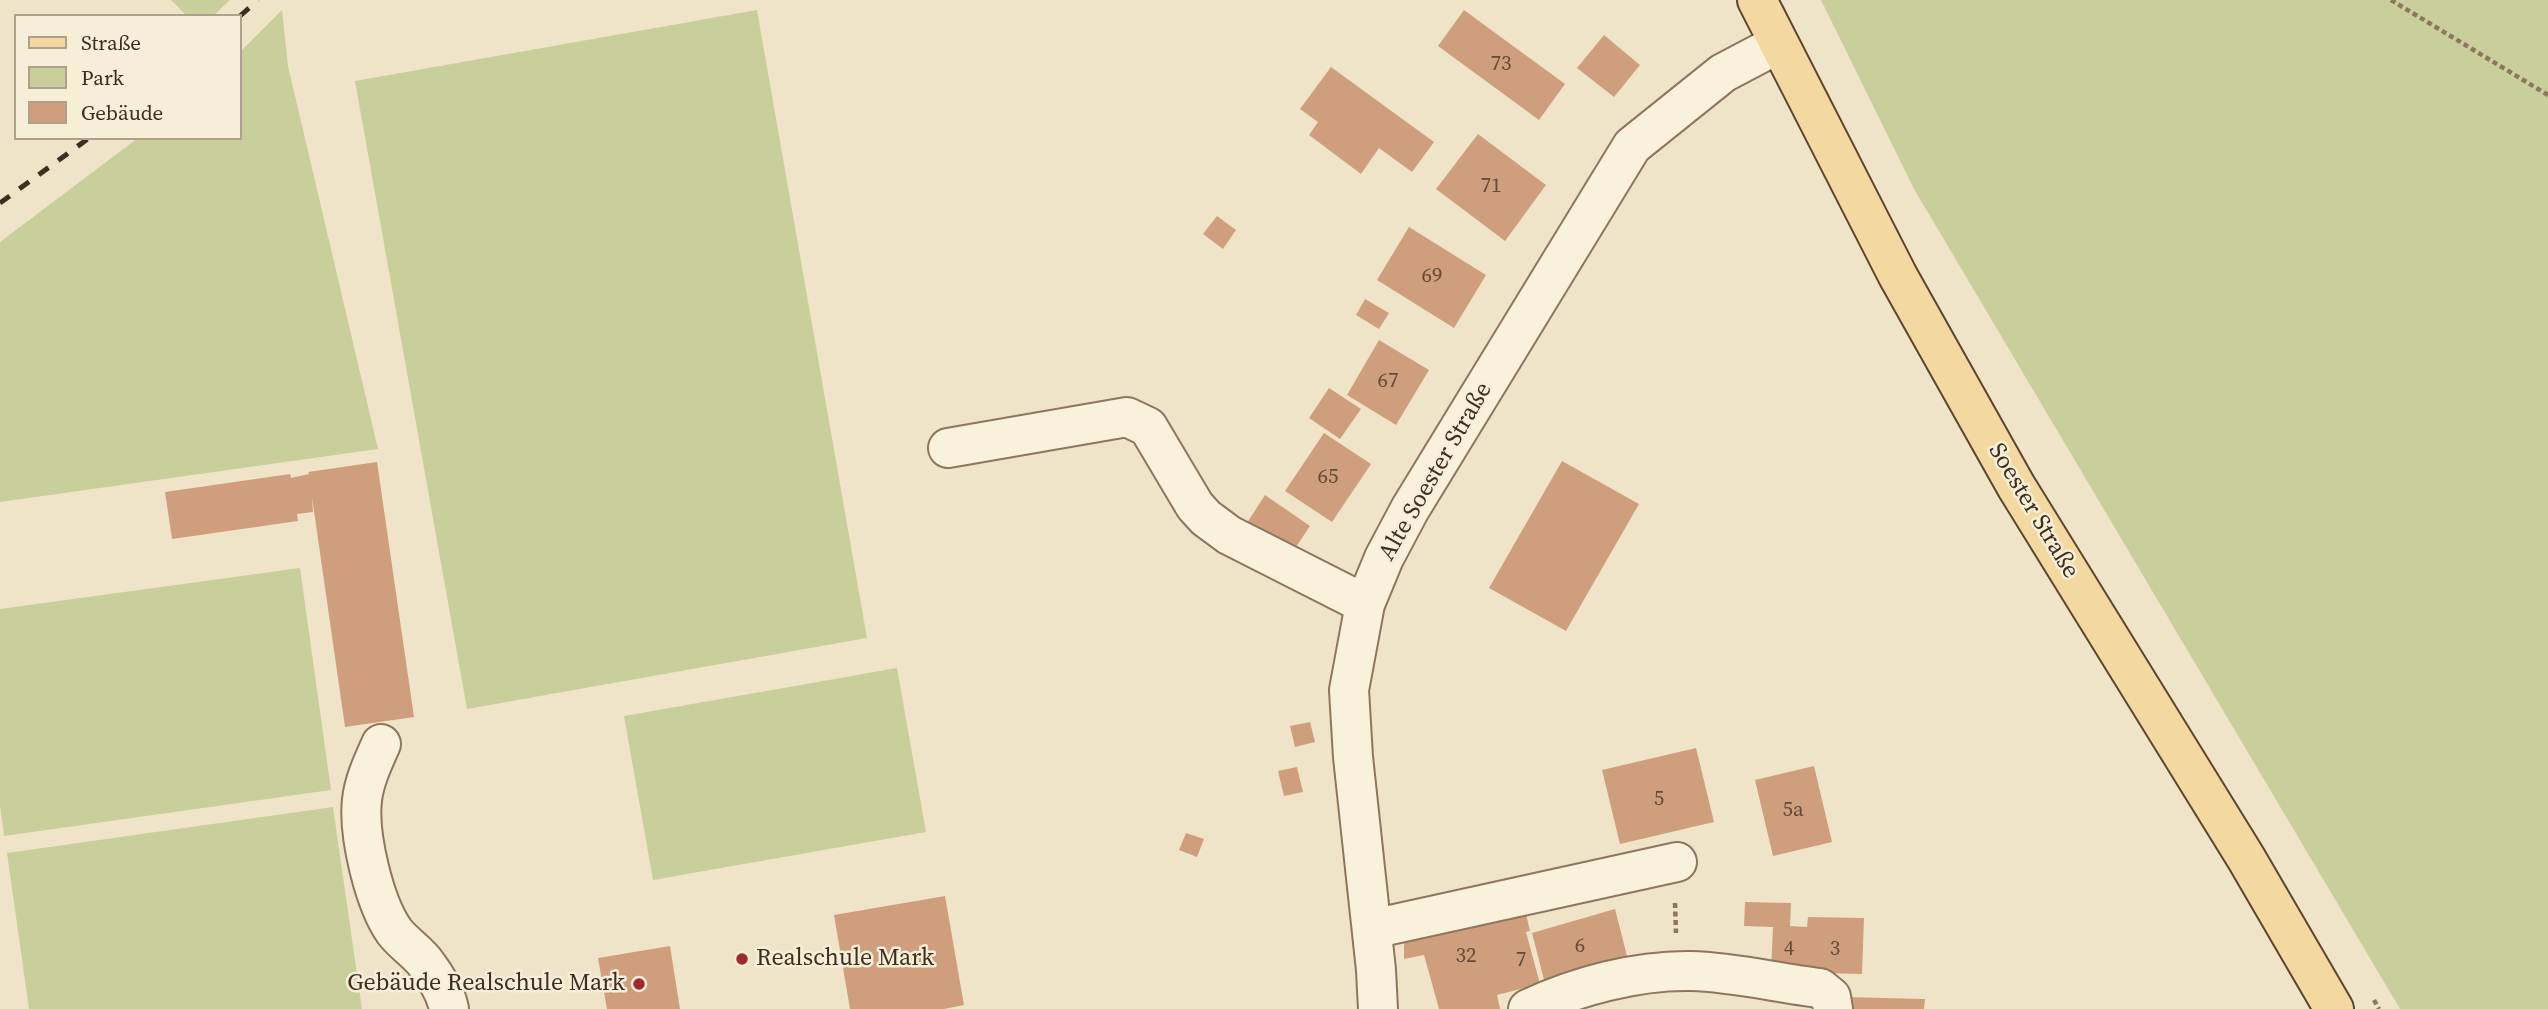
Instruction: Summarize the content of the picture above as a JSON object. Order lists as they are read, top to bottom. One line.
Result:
{"streets":{"main road":["Soester Straße"],"street":["Alte Soester Straße"]},"crossings":[["Alte Soester Straße","Soester Straße"]],"places":["Realschule Mark","Gebäude Realschule Mark"],"house_numbers":["73","71","69","67","65","5","5a","6","4","3","32","7"],"legend":["Straße","Park","Gebäude"]}
